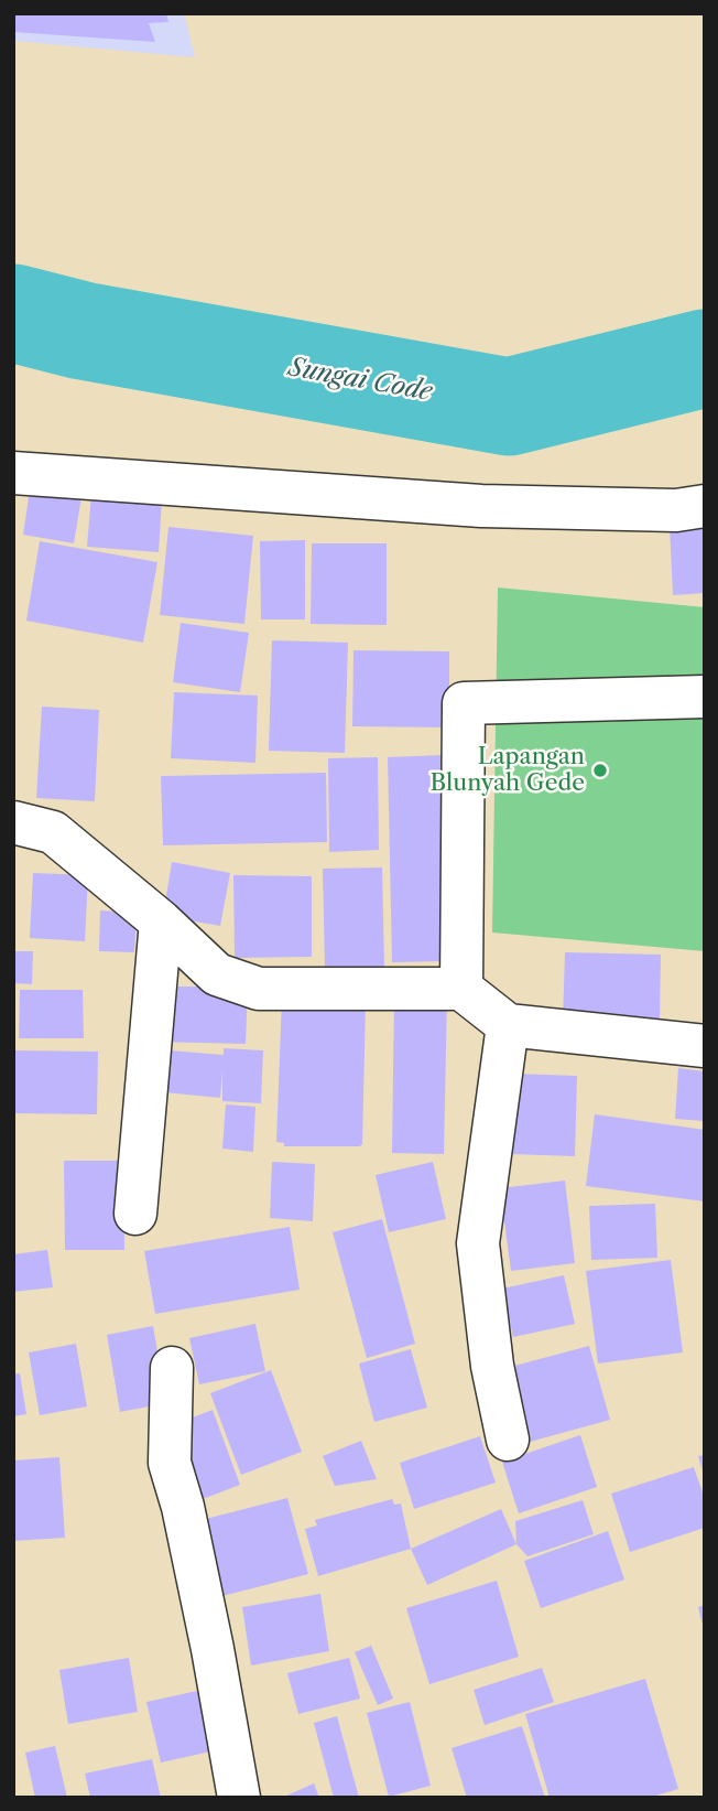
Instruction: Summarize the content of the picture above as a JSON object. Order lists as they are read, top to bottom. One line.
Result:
{"water":["Sungai Code"],"places":["Lapangan Blunyah Gede"]}
